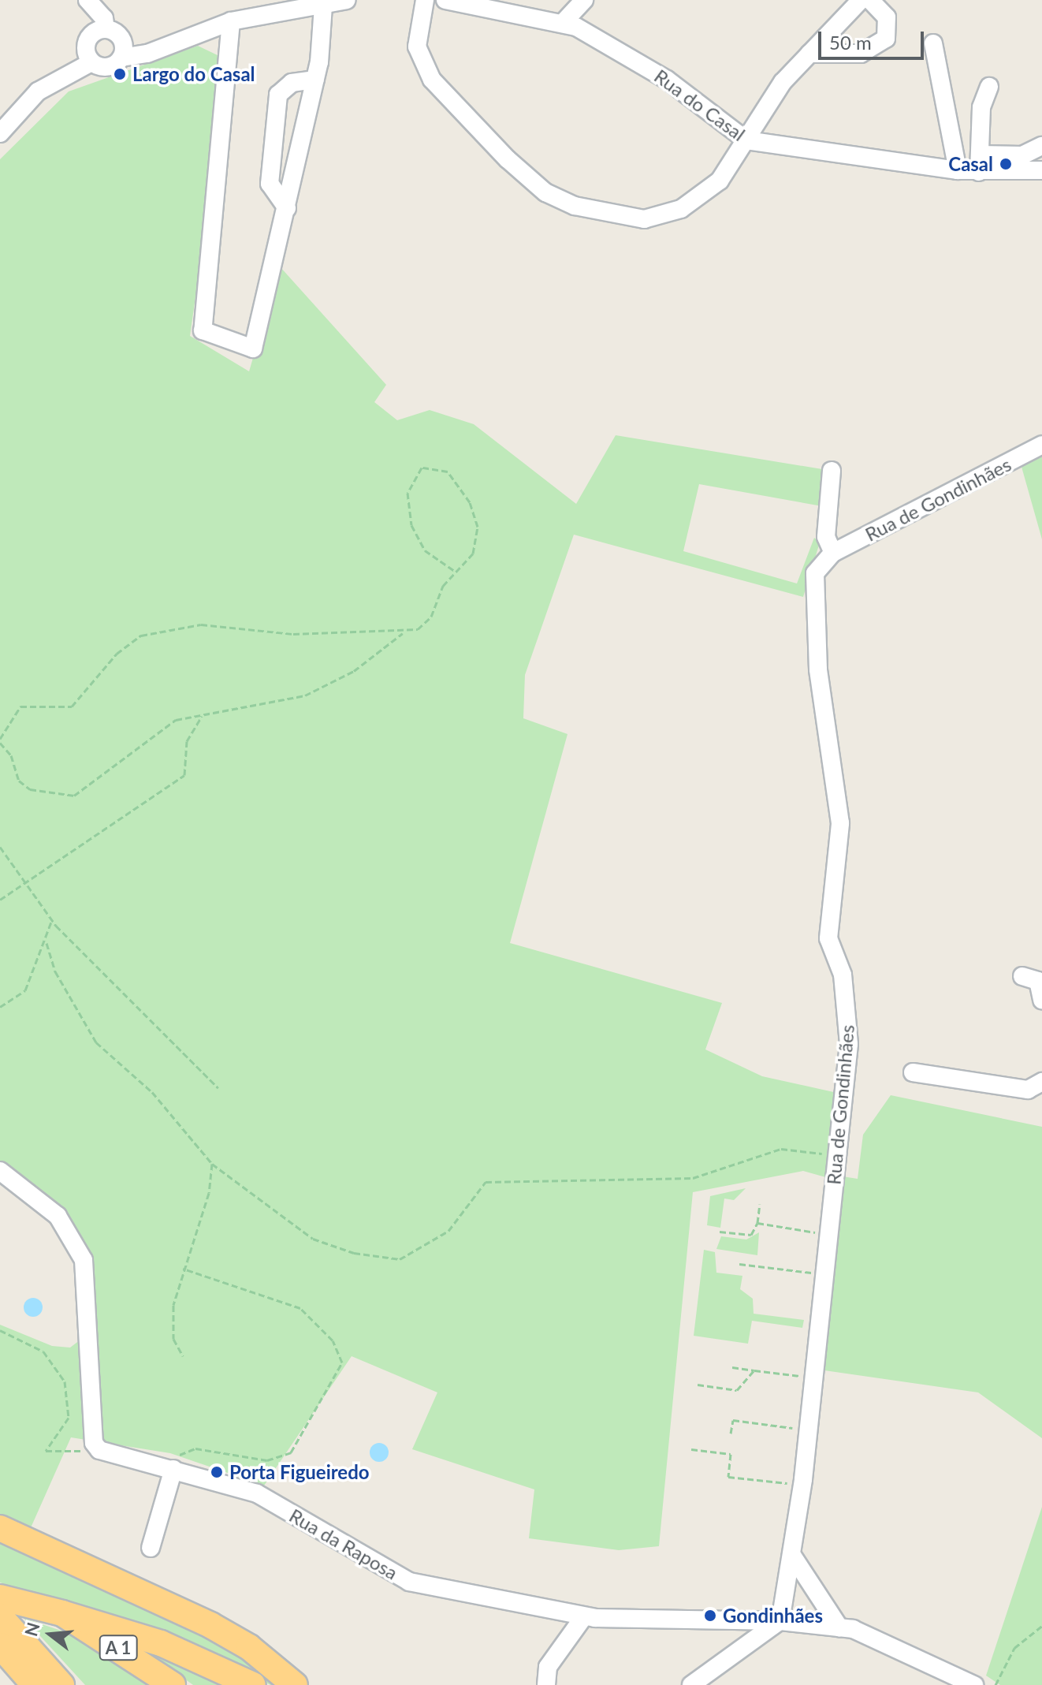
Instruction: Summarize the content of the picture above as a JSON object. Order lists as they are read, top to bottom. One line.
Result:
{"streets":{"highway":["A 1"],"street":["Rua do Casal","Rua de Gondinhães","Rua da Raposa"]},"crossings":[["Rua de Gondinhães","Rua da Raposa"]],"places":["Largo do Casal","Casal","Porta Figueiredo","Gondinhães"],"scale_bar":"50 m","north":"left"}
